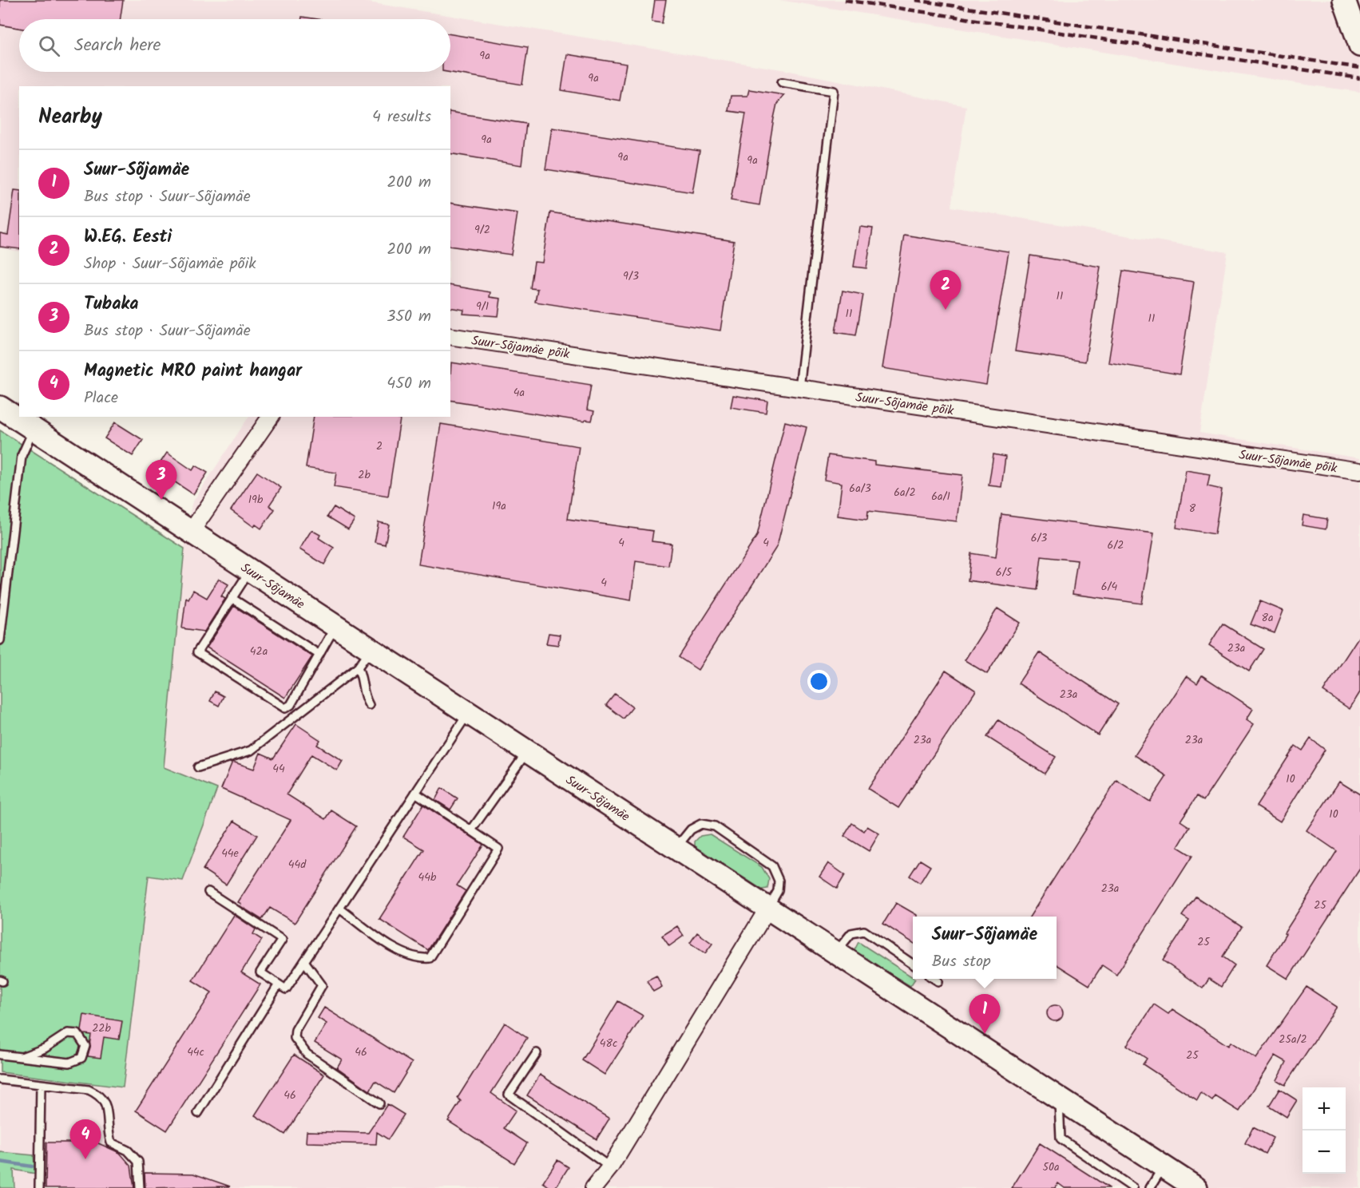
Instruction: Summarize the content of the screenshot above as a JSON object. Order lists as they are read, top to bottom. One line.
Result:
{"streets":{"main road":["Suur-Sõjamäe"],"street":["Suur-Sõjamäe põik"]},"house_numbers":["9a","9a","9a","9a","9a","9/2","9/3","11","9/1","11","11","4a","2","2b","6a/3","6a/2","6a/1","19b","19a","8","6/3","4","4","6/2","6/5","4","6/4","8a","23a","42a","23a","23a","23a","44","10","10","44e","44d","44b","23a","25","25","22b","25a/2","48c","44c","46","25","46","50a"],"page":{"search":"Search here","heading":["Nearby","4 results"],"list":[{"mark":"1","name":"Suur-Sõjamäe","note":"Bus stop · Suur-Sõjamäe","value":"200 m"},{"mark":"2","name":"W.EG. Eesti","note":"Shop · Suur-Sõjamäe põik","value":"200 m"},{"mark":"3","name":"Tubaka","note":"Bus stop · Suur-Sõjamäe","value":"350 m"},{"mark":"4","name":"Magnetic MRO paint hangar","note":"Place","value":"450 m"}],"pins":["2","3","1","4"],"popup":["Suur-Sõjamäe","Bus stop"],"map_buttons":["+","−"]}}
